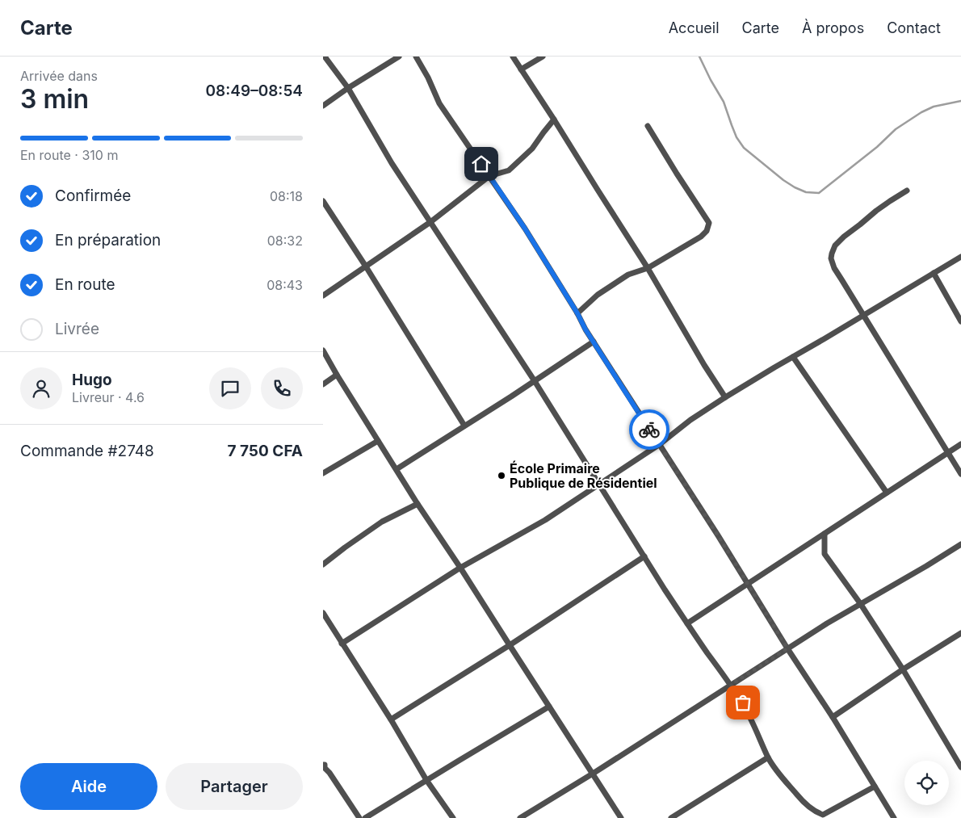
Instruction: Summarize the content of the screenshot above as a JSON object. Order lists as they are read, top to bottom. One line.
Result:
{"places":["École Primaire Publique de Résidentiel"],"page":{"header":"Carte","nav":["Accueil","Carte","À propos","Contact"],"heading":["3 min","Arrivée dans","08:49–08:54"],"panel":["Hugo","Livreur · 4.6","Commande #2748","7 750 CFA"],"bar":"En route · 310 m","list":[["Confirmée","08:18"],["En préparation","08:32"],["En route","08:43"],"Livrée"],"buttons":["Aide","Partager"]}}
